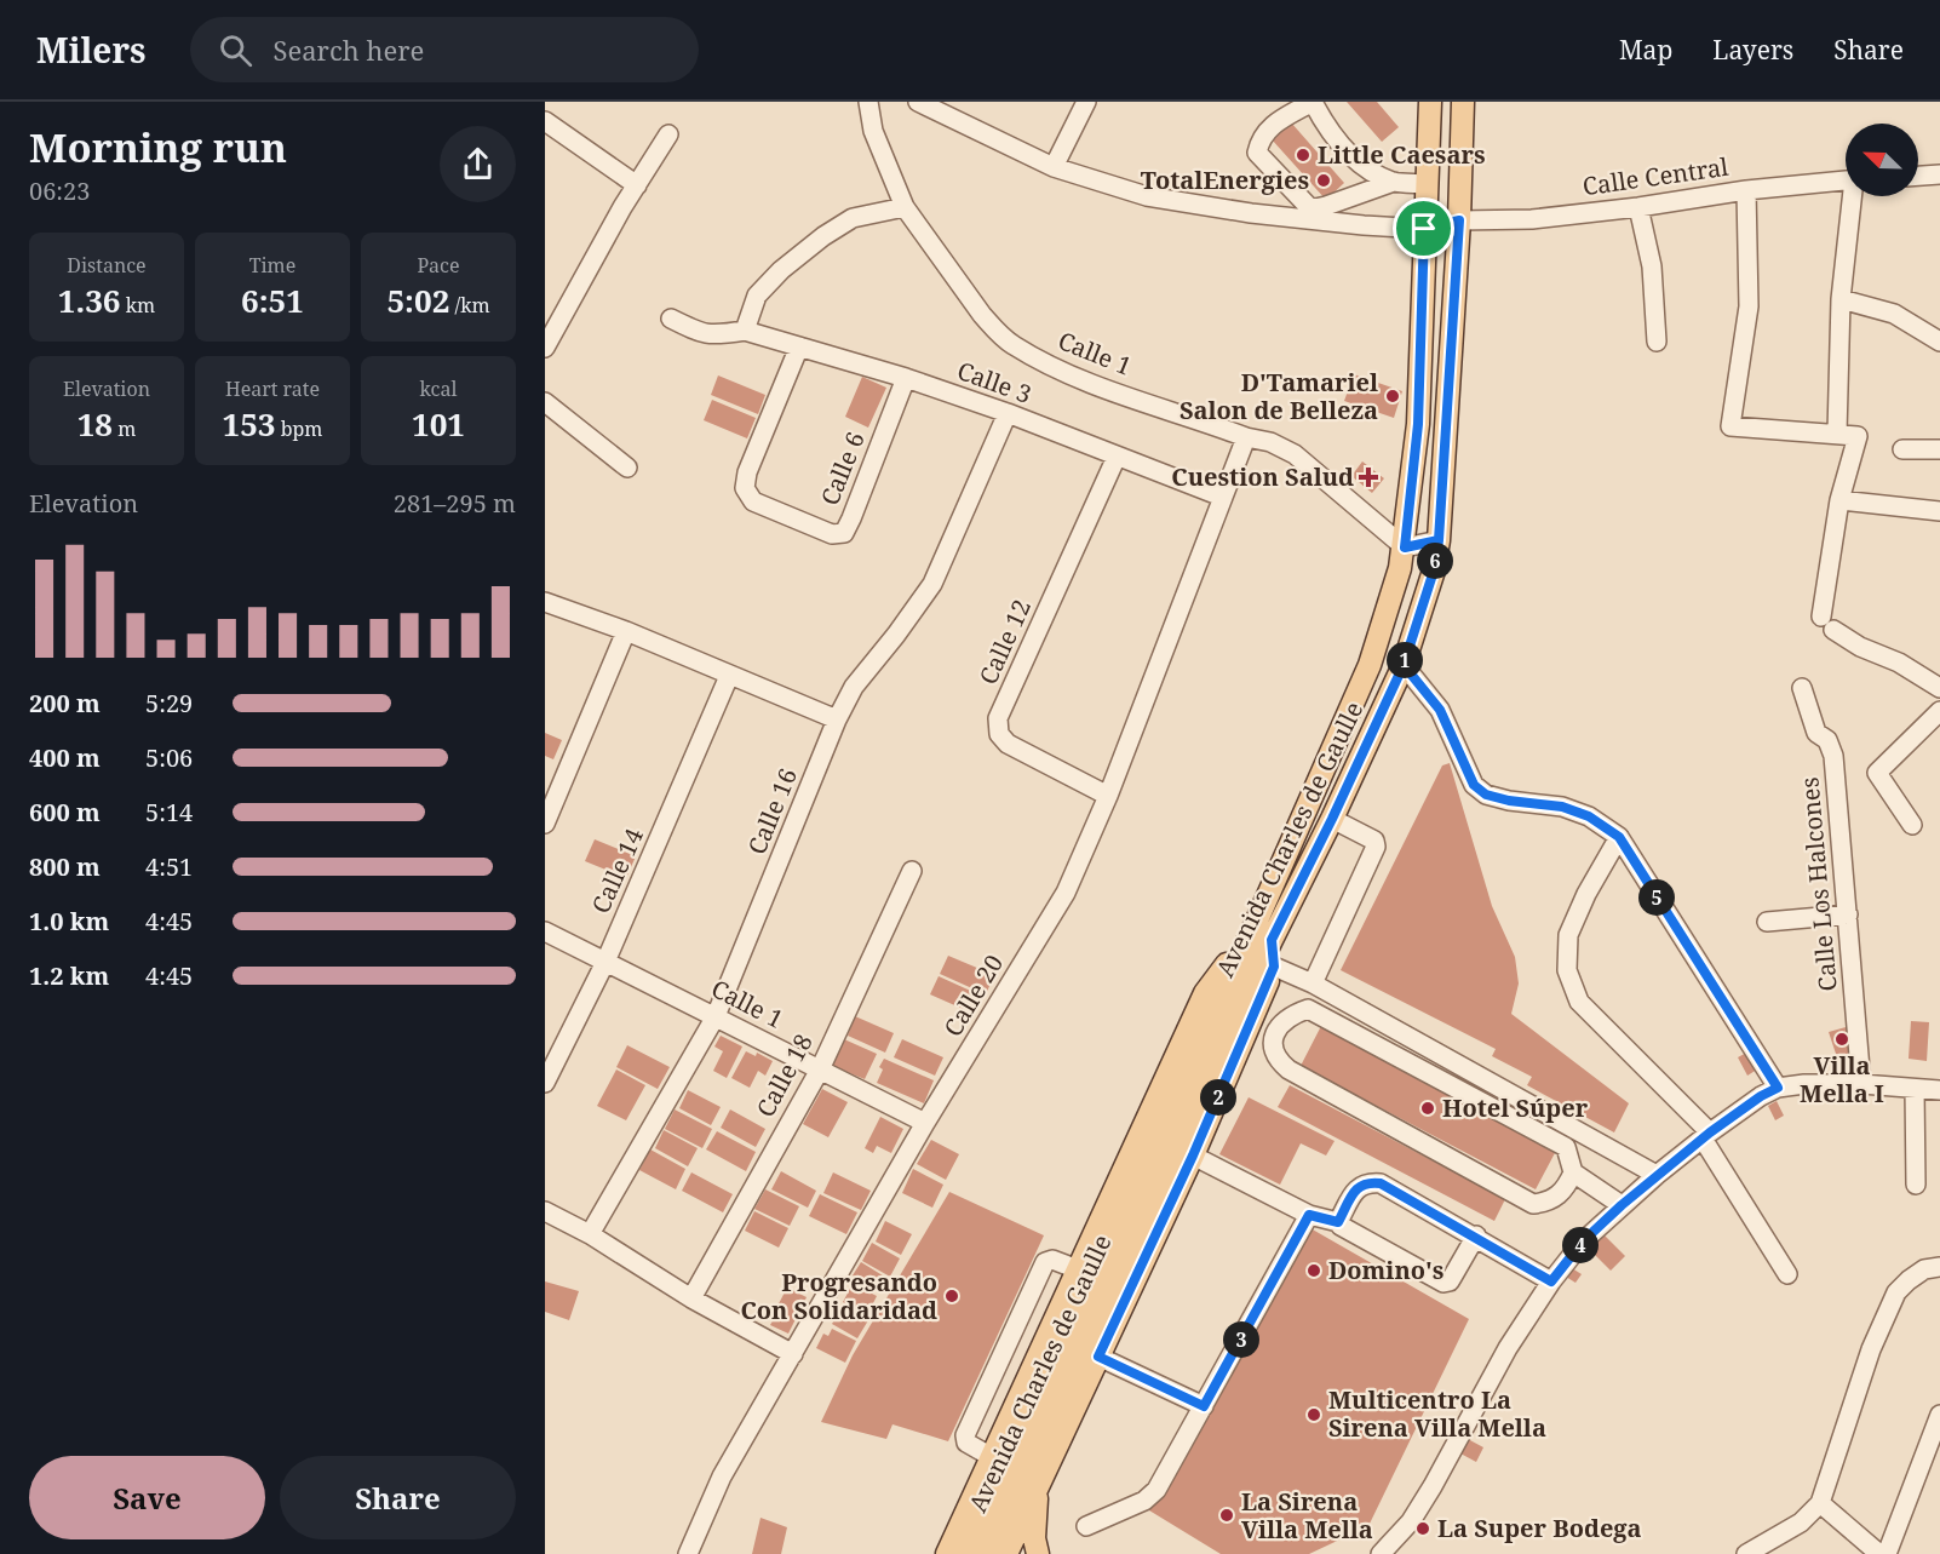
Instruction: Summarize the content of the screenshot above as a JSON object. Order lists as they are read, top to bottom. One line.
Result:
{"streets":{"main road":["Avenida Charles de Gaulle"],"street":["Calle Central","Calle 1","Calle 3","Calle 6","Calle 12","Calle 16","Calle 14","Calle Los Halcones","Calle 20","Calle 18"]},"crossings":[["Calle Central","Avenida Charles de Gaulle"],["Calle 1","Calle 16"],["Calle 1","Avenida Charles de Gaulle"],["Calle 1","Calle 14"],["Calle 1","Calle 20"],["Calle 1","Calle 18"],["Calle 3","Calle 6"],["Calle 3","Calle 12"],["Calle 3","Calle 16"],["Calle 3","Calle 20"],["Calle 12","Calle 20"]],"places":{"other":["Little Caesars","TotalEnergies","D'Tamariel Salon de Belleza","Villa Mella I","Hotel Súper","Domino's","Progresando Con Solidaridad","Multicentro La Sirena Villa Mella","La Sirena Villa Mella","La Super Bodega"],"health":["Cuestion Salud"]},"north":"top left","page":{"header":"Milers","search":"Search here","nav":["Map","Layers","Share"],"heading":["Morning run","06:23"],"stats":[["Distance","1.36 km"],["Time","6:51"],["Pace","5:02 /km"],["Elevation","18 m"],["Heart rate","153 bpm"],["kcal","101"]],"chart":["Elevation","281–295 m"],"pins":["6","1","5","2","4","3"],"list":[{"name":"200 m","note":"5:29"},{"name":"400 m","note":"5:06"},{"name":"600 m","note":"5:14"},{"name":"800 m","note":"4:51"},{"name":"1.0 km","note":"4:45"},{"name":"1.2 km","note":"4:45"}],"buttons":["Save","Share"]}}
